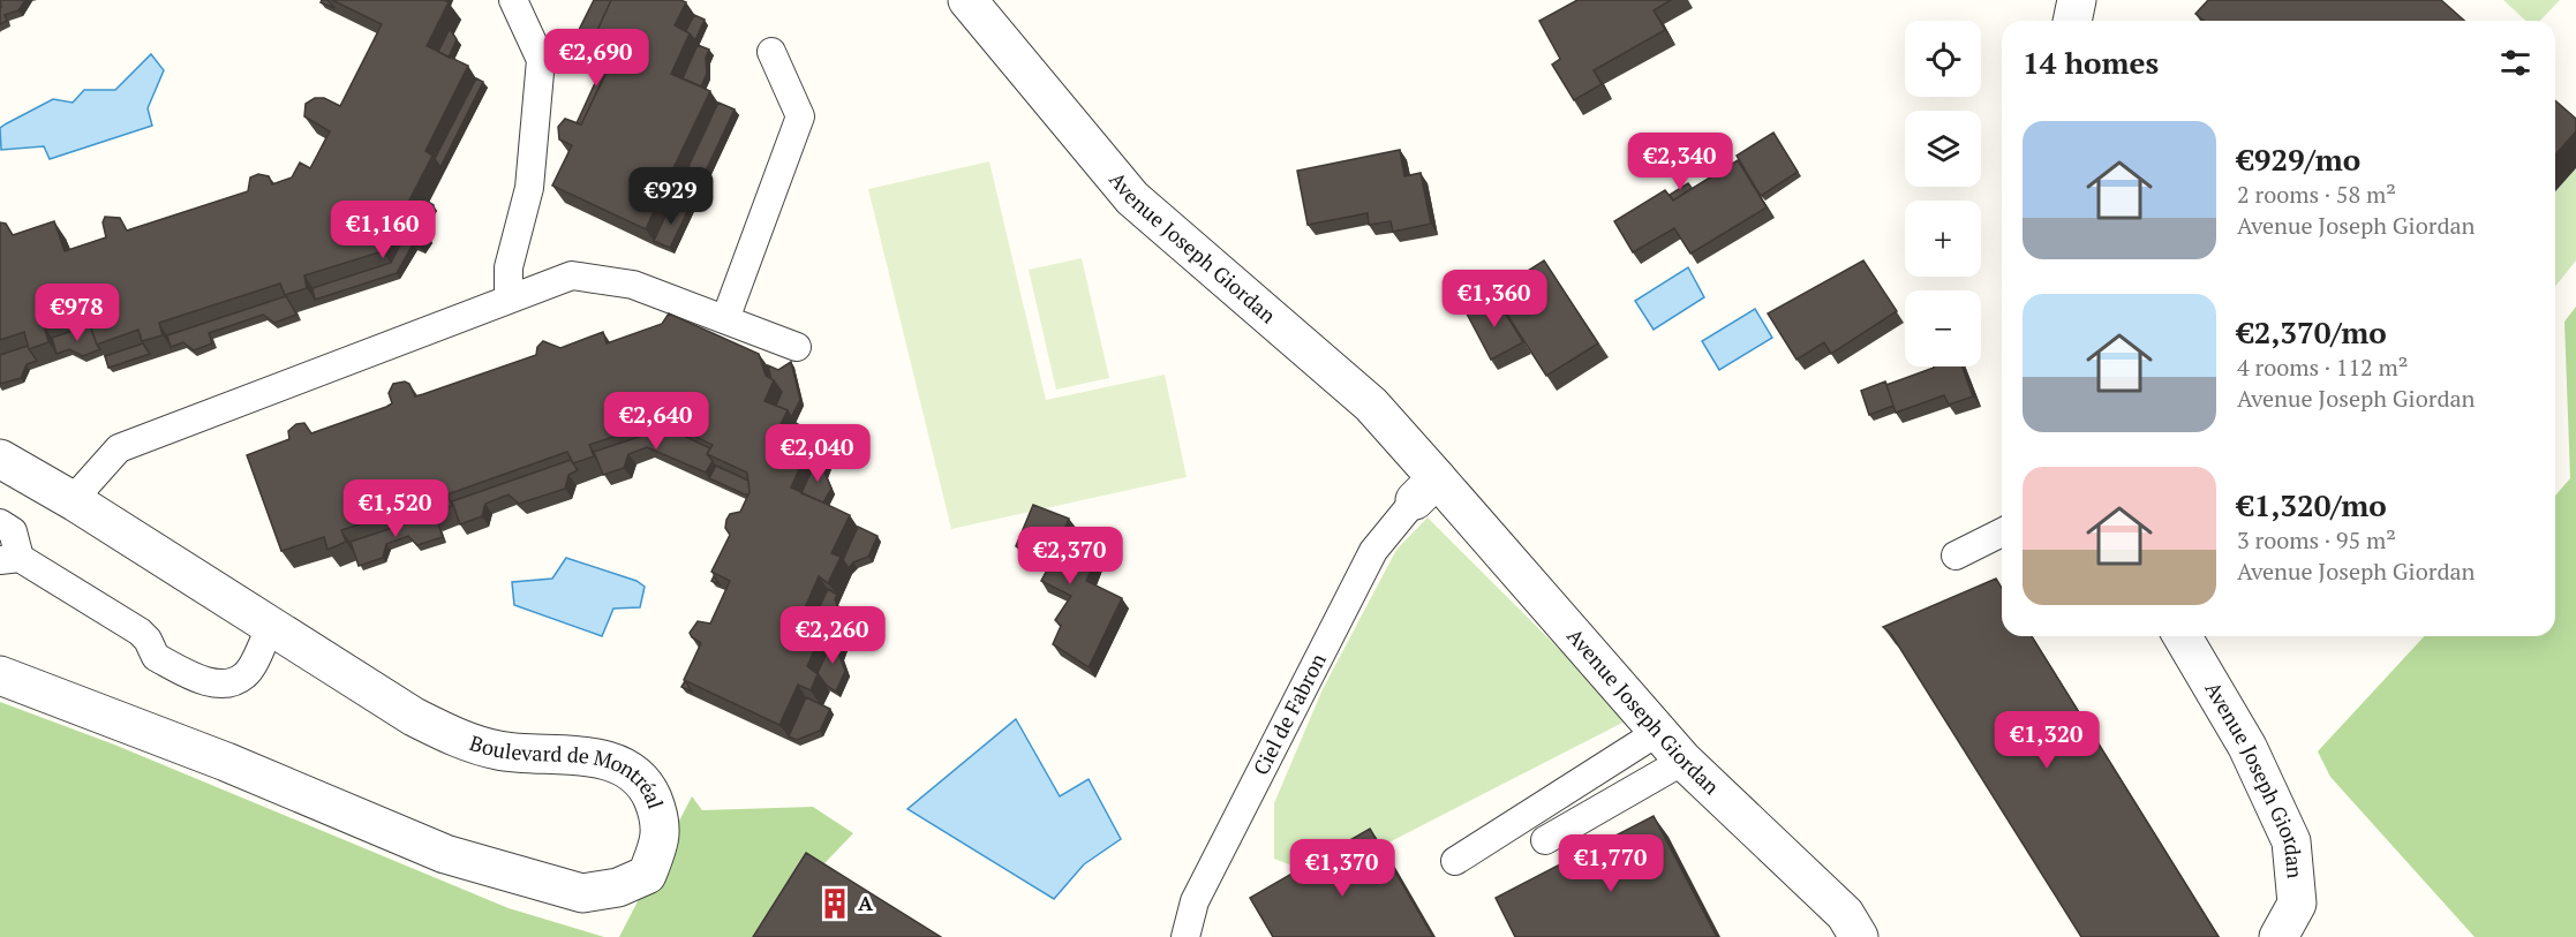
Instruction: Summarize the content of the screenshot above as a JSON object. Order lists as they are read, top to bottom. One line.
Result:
{"streets":{"street":["Avenue Joseph Giordan","Boulevard de Montréal"],"lane":["Ciel de Fabron"]},"crossings":[["Avenue Joseph Giordan","Ciel de Fabron"]],"places":{"building":["A"]},"page":{"map_buttons":["+","−"],"heading":"14 homes","price":["€2,690","€2,340","€929","€1,160","€1,360","€978","€2,640","€2,040","€1,520","€2,370","€2,260","€1,320","€1,770","€1,370"],"list":[{"name":"€929/mo","note":"2 rooms · 58 m² · Avenue Joseph Giordan"},{"name":"€2,370/mo","note":"4 rooms · 112 m² · Avenue Joseph Giordan"},{"name":"€1,320/mo","note":"3 rooms · 95 m² · Avenue Joseph Giordan"}]}}
